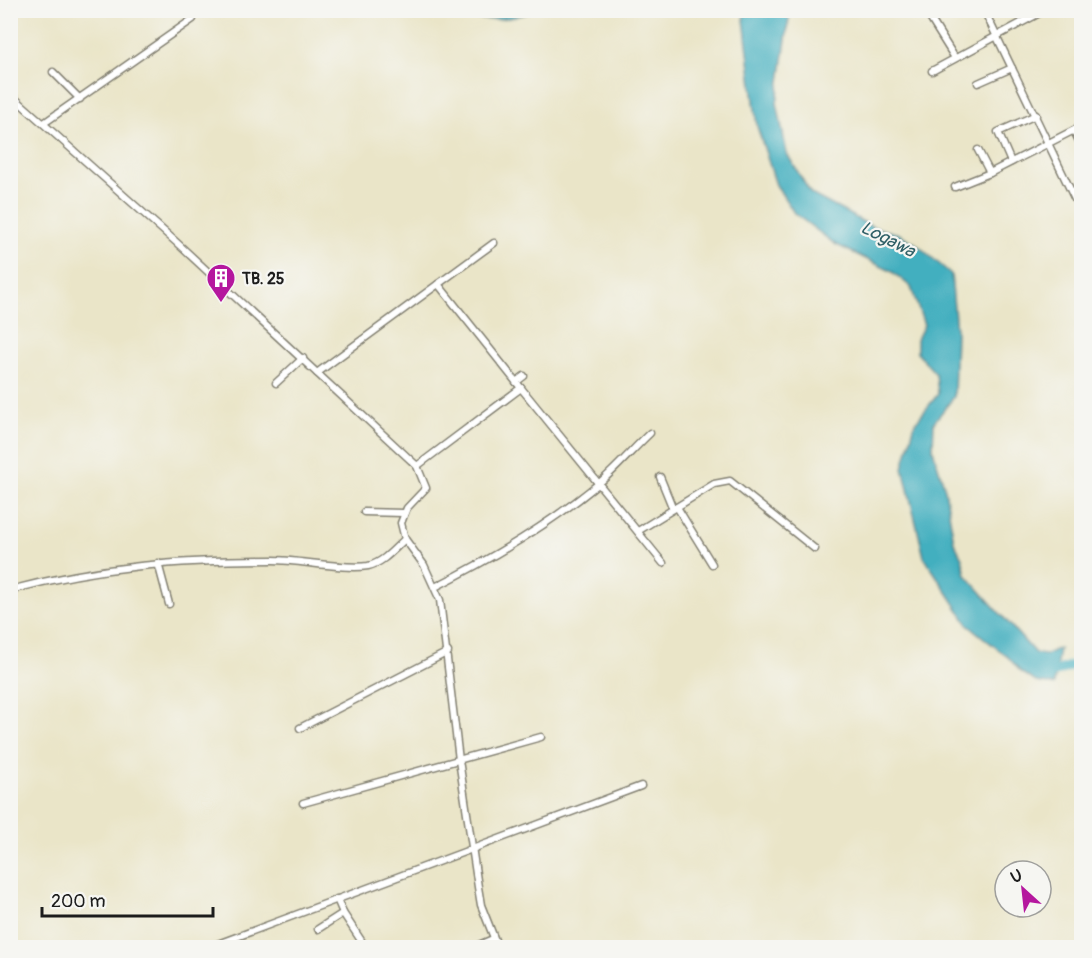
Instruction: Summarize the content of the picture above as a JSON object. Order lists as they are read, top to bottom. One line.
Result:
{"water":["Logawa"],"places":{"building":["TB. 25"]},"scale_bar":"200 m","north":"top left"}
